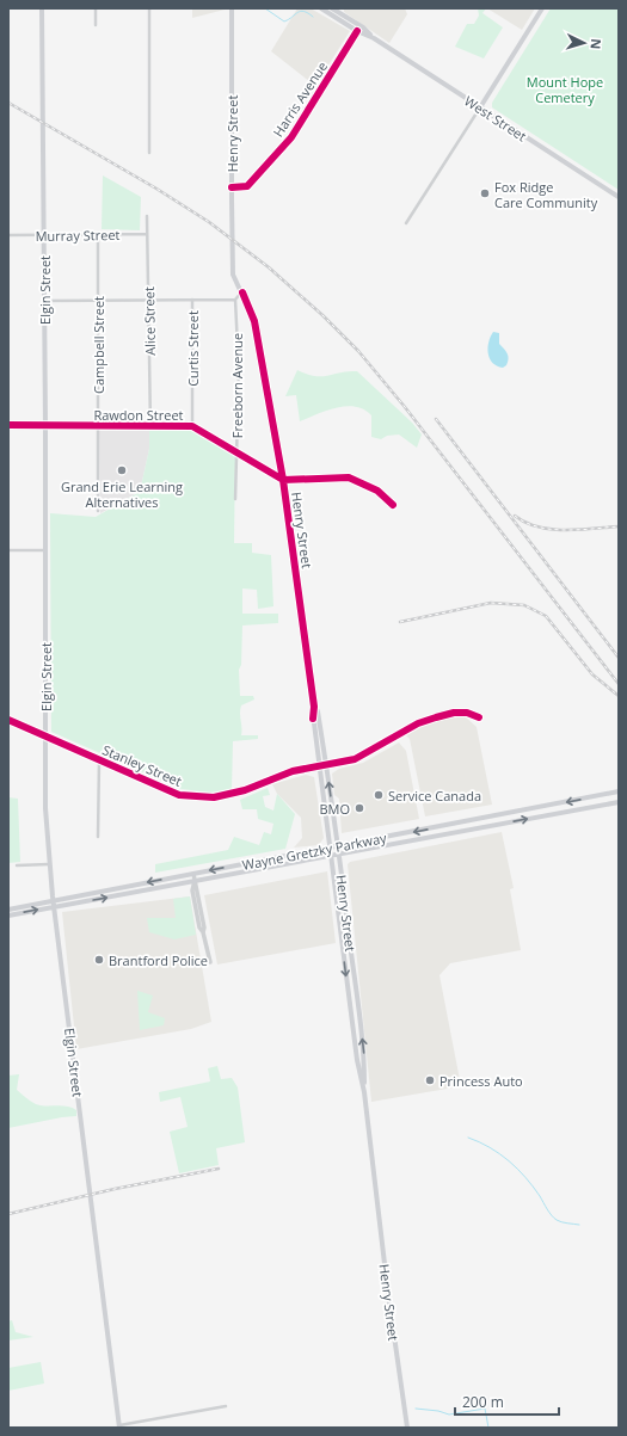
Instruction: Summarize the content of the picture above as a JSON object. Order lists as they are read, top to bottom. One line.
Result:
{"streets":{"main road":["West Street","Henry Street","Elgin Street","Wayne Gretzky Parkway"],"street":["Harris Avenue","Murray Street","Alice Street","Campbell Street","Curtis Street","Freeborn Avenue","Rawdon Street","Stanley Street"]},"crossings":[["Harris Avenue","West Street"],["Harris Avenue","Henry Street"],["Henry Street","Rawdon Street"],["Henry Street","Stanley Street"],["Henry Street","Wayne Gretzky Parkway"],["Murray Street","Elgin Street"],["Murray Street","Alice Street"],["Murray Street","Campbell Street"],["Elgin Street","Rawdon Street"],["Elgin Street","Stanley Street"],["Elgin Street","Wayne Gretzky Parkway"],["Alice Street","Rawdon Street"],["Campbell Street","Rawdon Street"],["Curtis Street","Rawdon Street"],["Freeborn Avenue","Rawdon Street"]],"parks":["Mount Hope Cemetery"],"places":["Fox Ridge Care Community","Grand Erie Learning Alternatives","Service Canada","BMO","Brantford Police","Princess Auto"],"scale_bar":"200 m","north":"right"}
